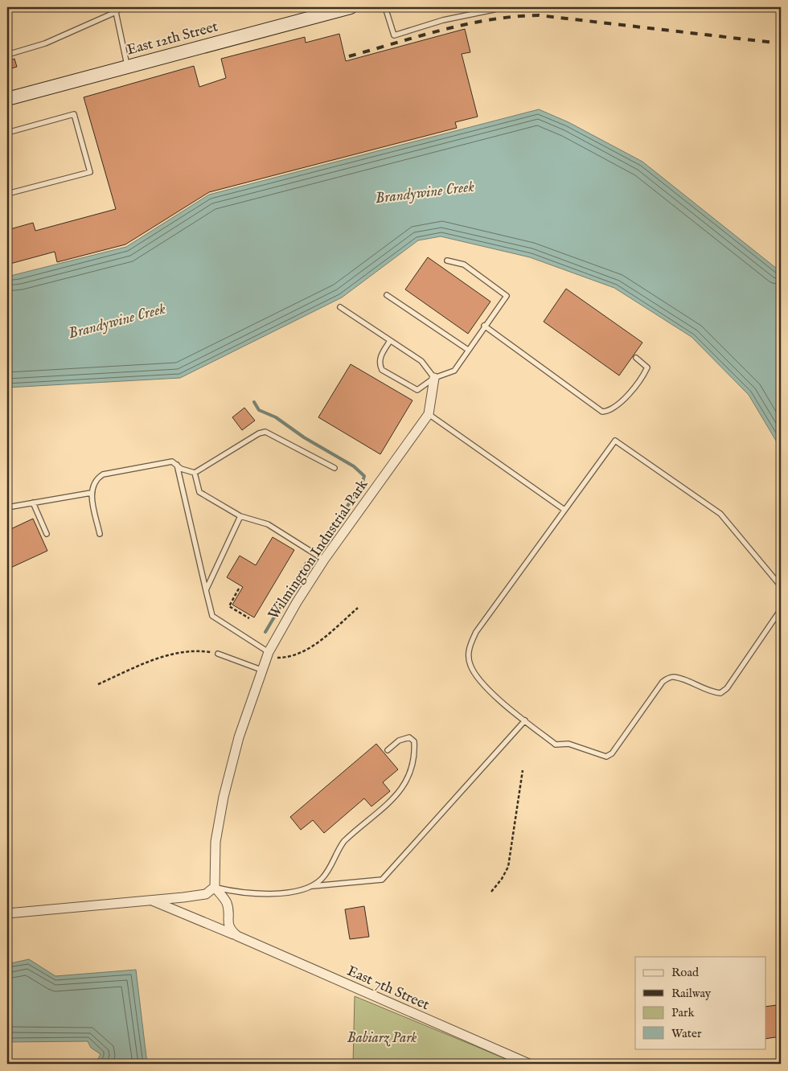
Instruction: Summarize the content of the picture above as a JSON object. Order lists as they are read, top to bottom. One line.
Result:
{"streets":{"main road":["East 12th Street"],"street":["Wilmington Industrial Park","East 7th Street"]},"crossings":[["Wilmington Industrial Park","East 7th Street"]],"water":["Brandywine Creek"],"parks":["Babiarz Park"],"legend":["Road","Railway","Park","Water"]}
